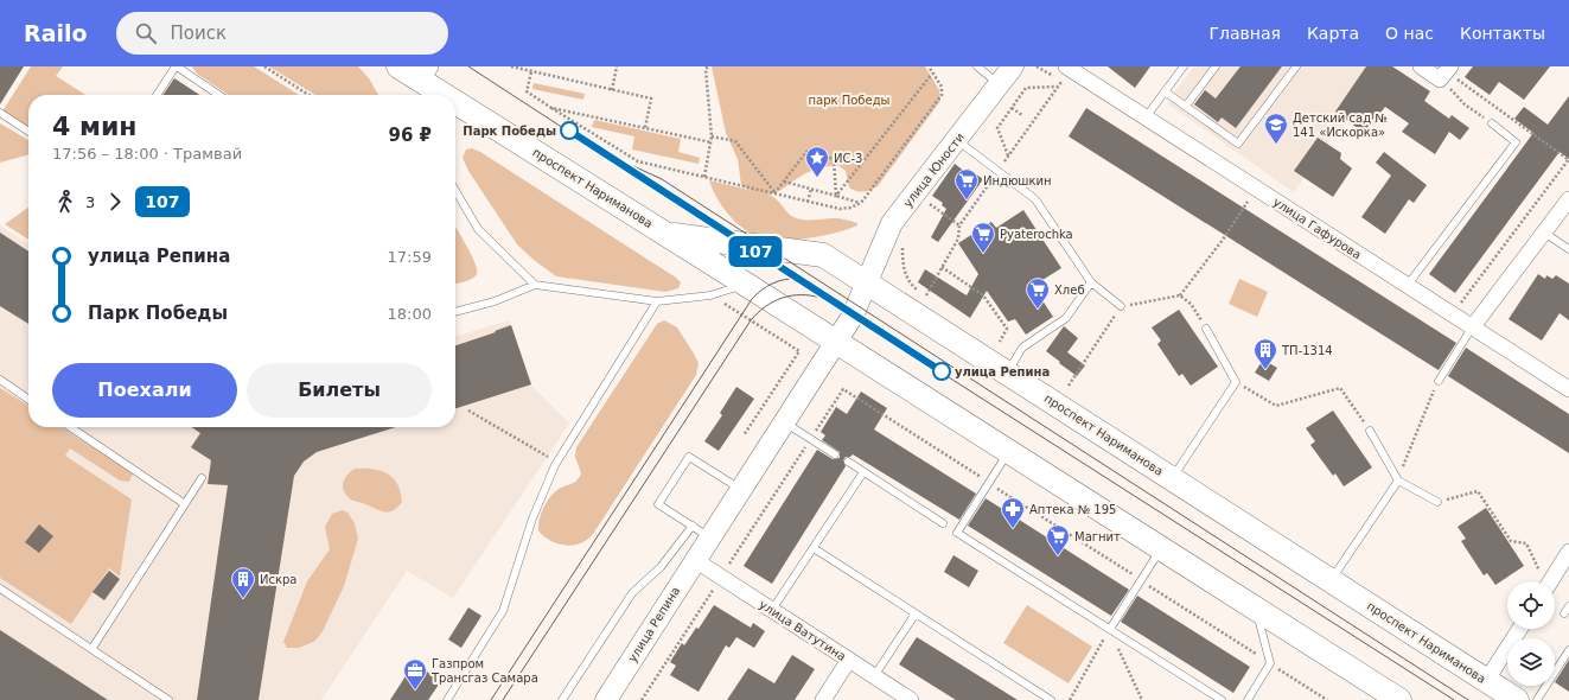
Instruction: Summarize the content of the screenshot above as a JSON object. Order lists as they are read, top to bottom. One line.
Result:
{"streets":{"main road":["проспект Нариманова"],"street":["улица Юности","улица Гафурова","улица Репина","улица Ватутина"]},"crossings":[["улица Юности","проспект Нариманова"],["улица Юности","улица Репина"],["проспект Нариманова","улица Репина"],["улица Репина","улица Ватутина"]],"parks":["парк Победы"],"places":{"other":["Парк Победы","улица Репина"],"school or university":["Детский сад № 141 «Искорка»"],"place":["ИС-3"],"supermarket":["Индюшкин","Pyaterochka","Хлеб","Магнит"],"building":["ТП-1314","Искра"],"pharmacy":["Аптека № 195"],"office":["Газпром Трансгаз Самара"]},"lines":["tram line 107"],"page":{"header":"Railo","search":"Поиск","nav":["Главная","Карта","О нас","Контакты"],"on_map":"107","heading":["4 мин","17:56 – 18:00 · Трамвай","96 ₽"],"legs":["3","107"],"list":[{"name":"улица Репина","value":"17:59"},{"name":"Парк Победы","value":"18:00"}],"buttons":["Поехали","Билеты"]}}
